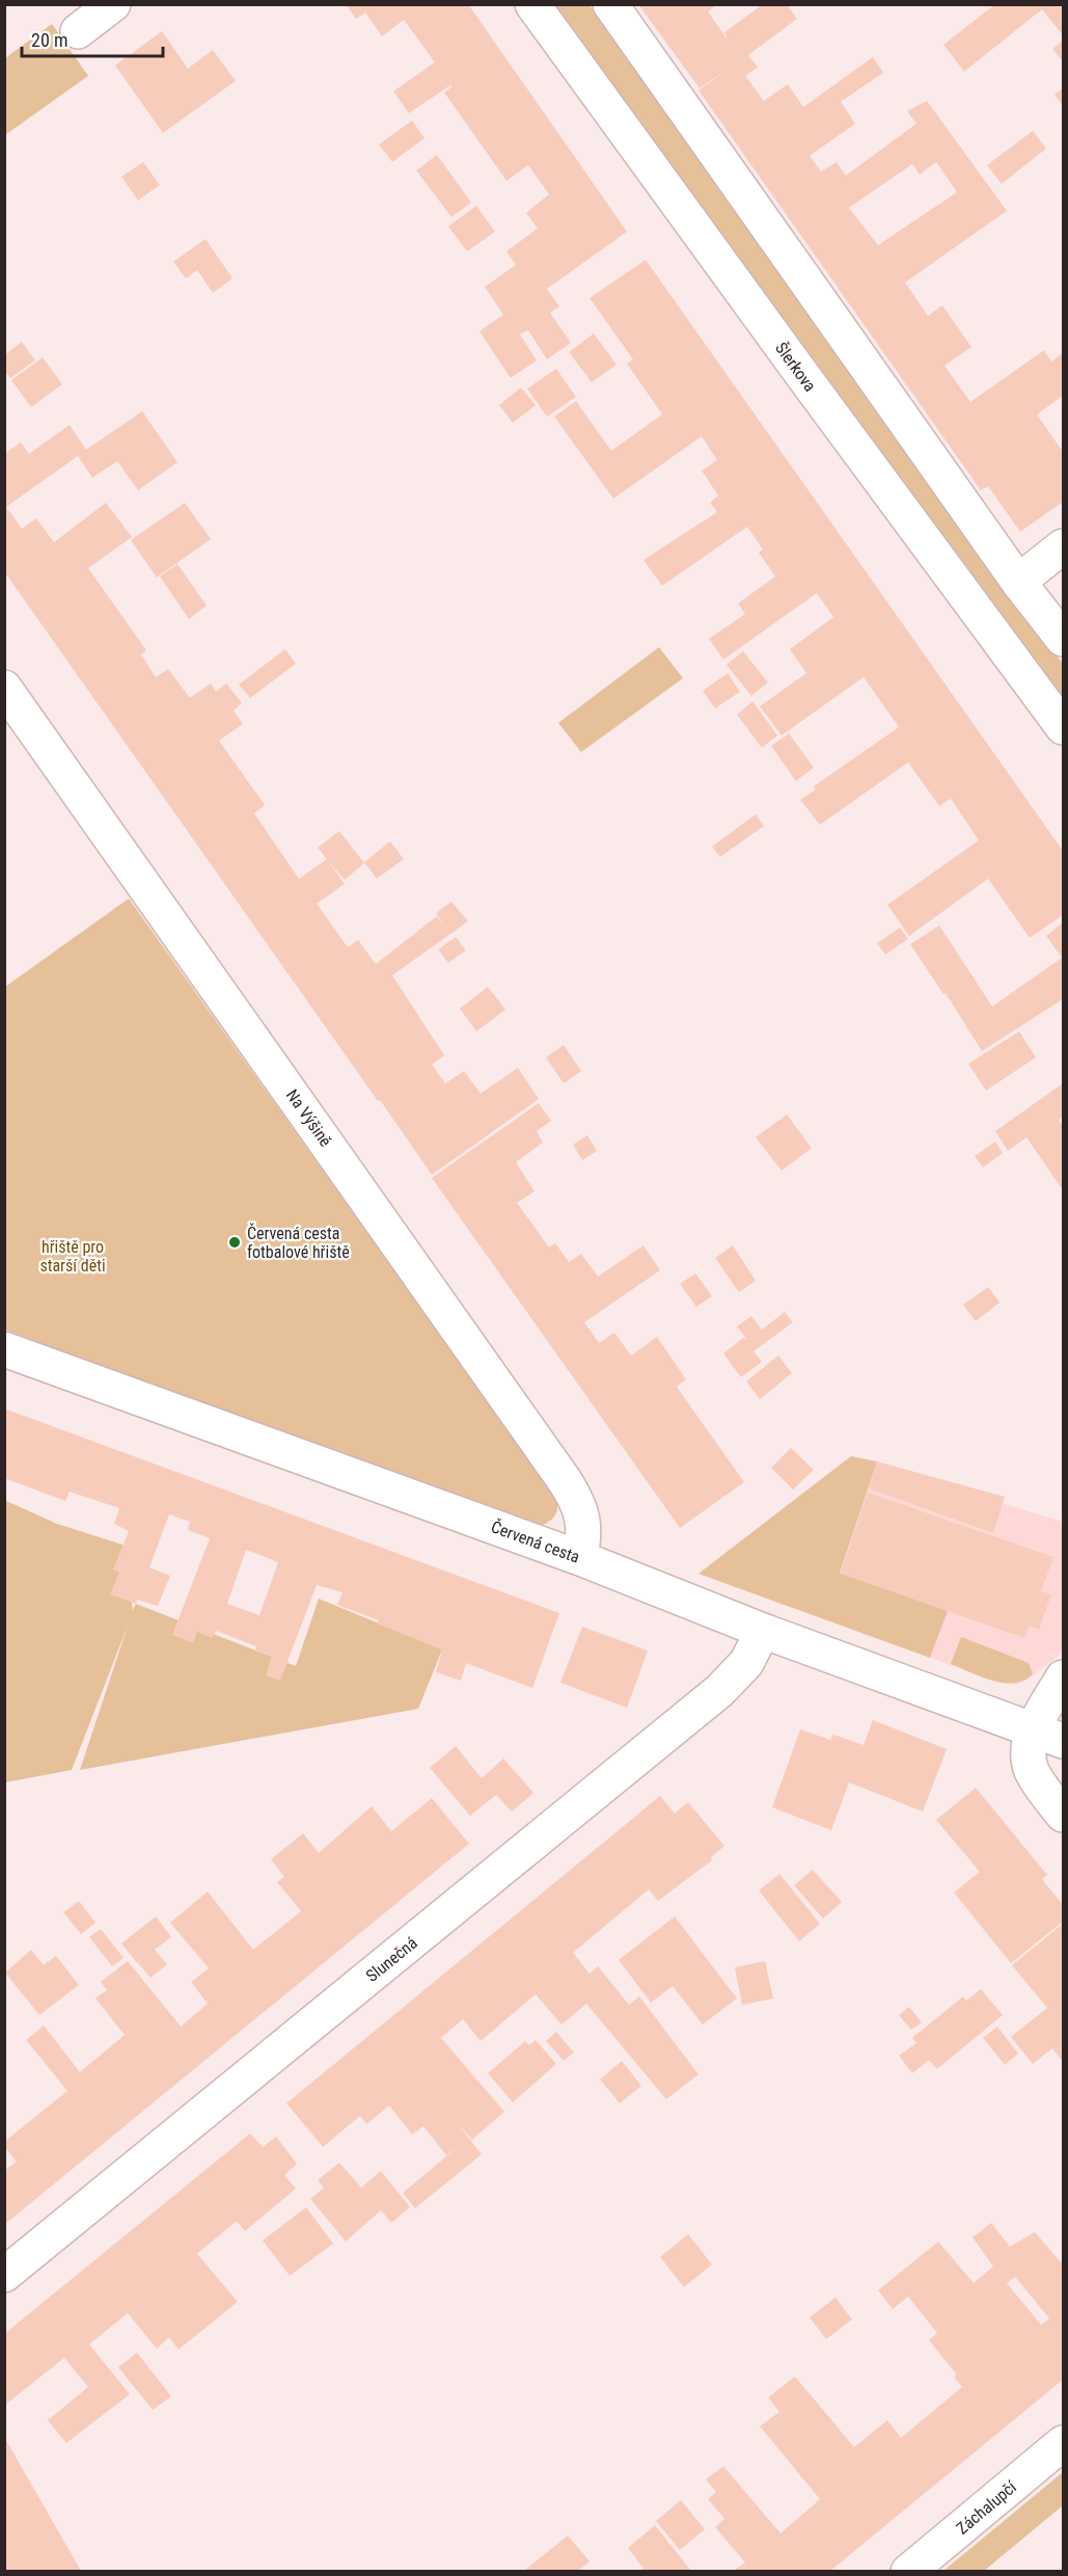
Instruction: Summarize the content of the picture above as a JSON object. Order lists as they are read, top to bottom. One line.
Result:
{"streets":{"street":["Šlerkova","Na Výšině","Červená cesta","Slunečná","Záchalupčí"]},"crossings":[["Na Výšině","Červená cesta"],["Červená cesta","Slunečná"]],"parks":["hřiště pro starší děti"],"places":["Červená cesta fotbalové hřiště"],"scale_bar":"20 m"}
